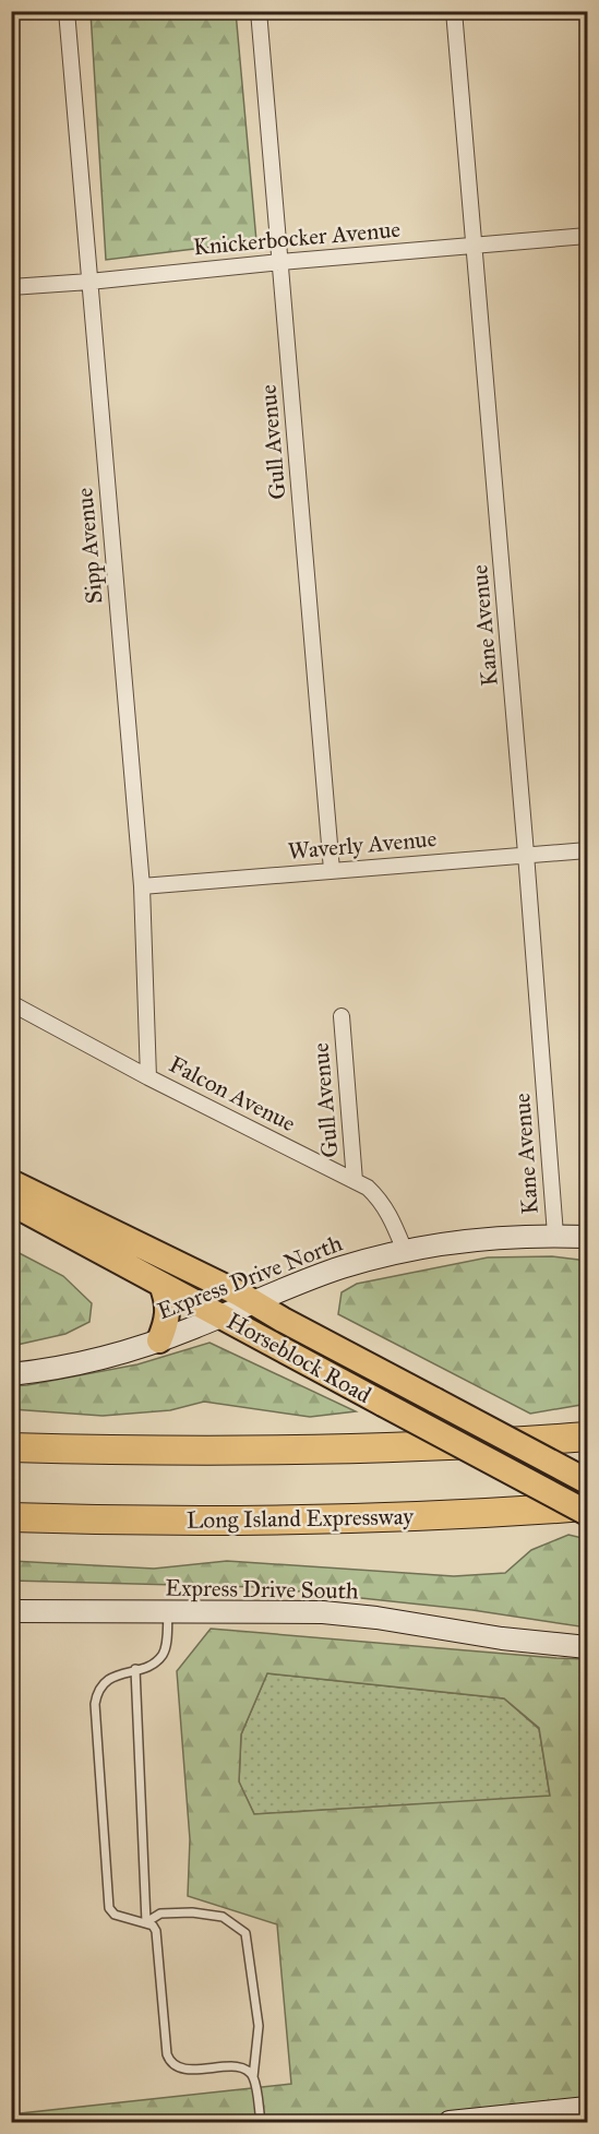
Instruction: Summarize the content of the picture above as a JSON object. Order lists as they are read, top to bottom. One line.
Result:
{"streets":{"highway":["Long Island Expressway"],"main road":["Express Drive North","Horseblock Road","Express Drive South"],"street":["Knickerbocker Avenue","Gull Avenue","Sipp Avenue","Kane Avenue","Waverly Avenue","Falcon Avenue"]},"crossings":[["Knickerbocker Avenue","Gull Avenue"],["Knickerbocker Avenue","Sipp Avenue"],["Knickerbocker Avenue","Kane Avenue"],["Gull Avenue","Waverly Avenue"],["Gull Avenue","Falcon Avenue"],["Sipp Avenue","Waverly Avenue"],["Sipp Avenue","Falcon Avenue"],["Kane Avenue","Waverly Avenue"],["Kane Avenue","Express Drive North"],["Falcon Avenue","Express Drive North"],["Express Drive North","Horseblock Road"]]}
